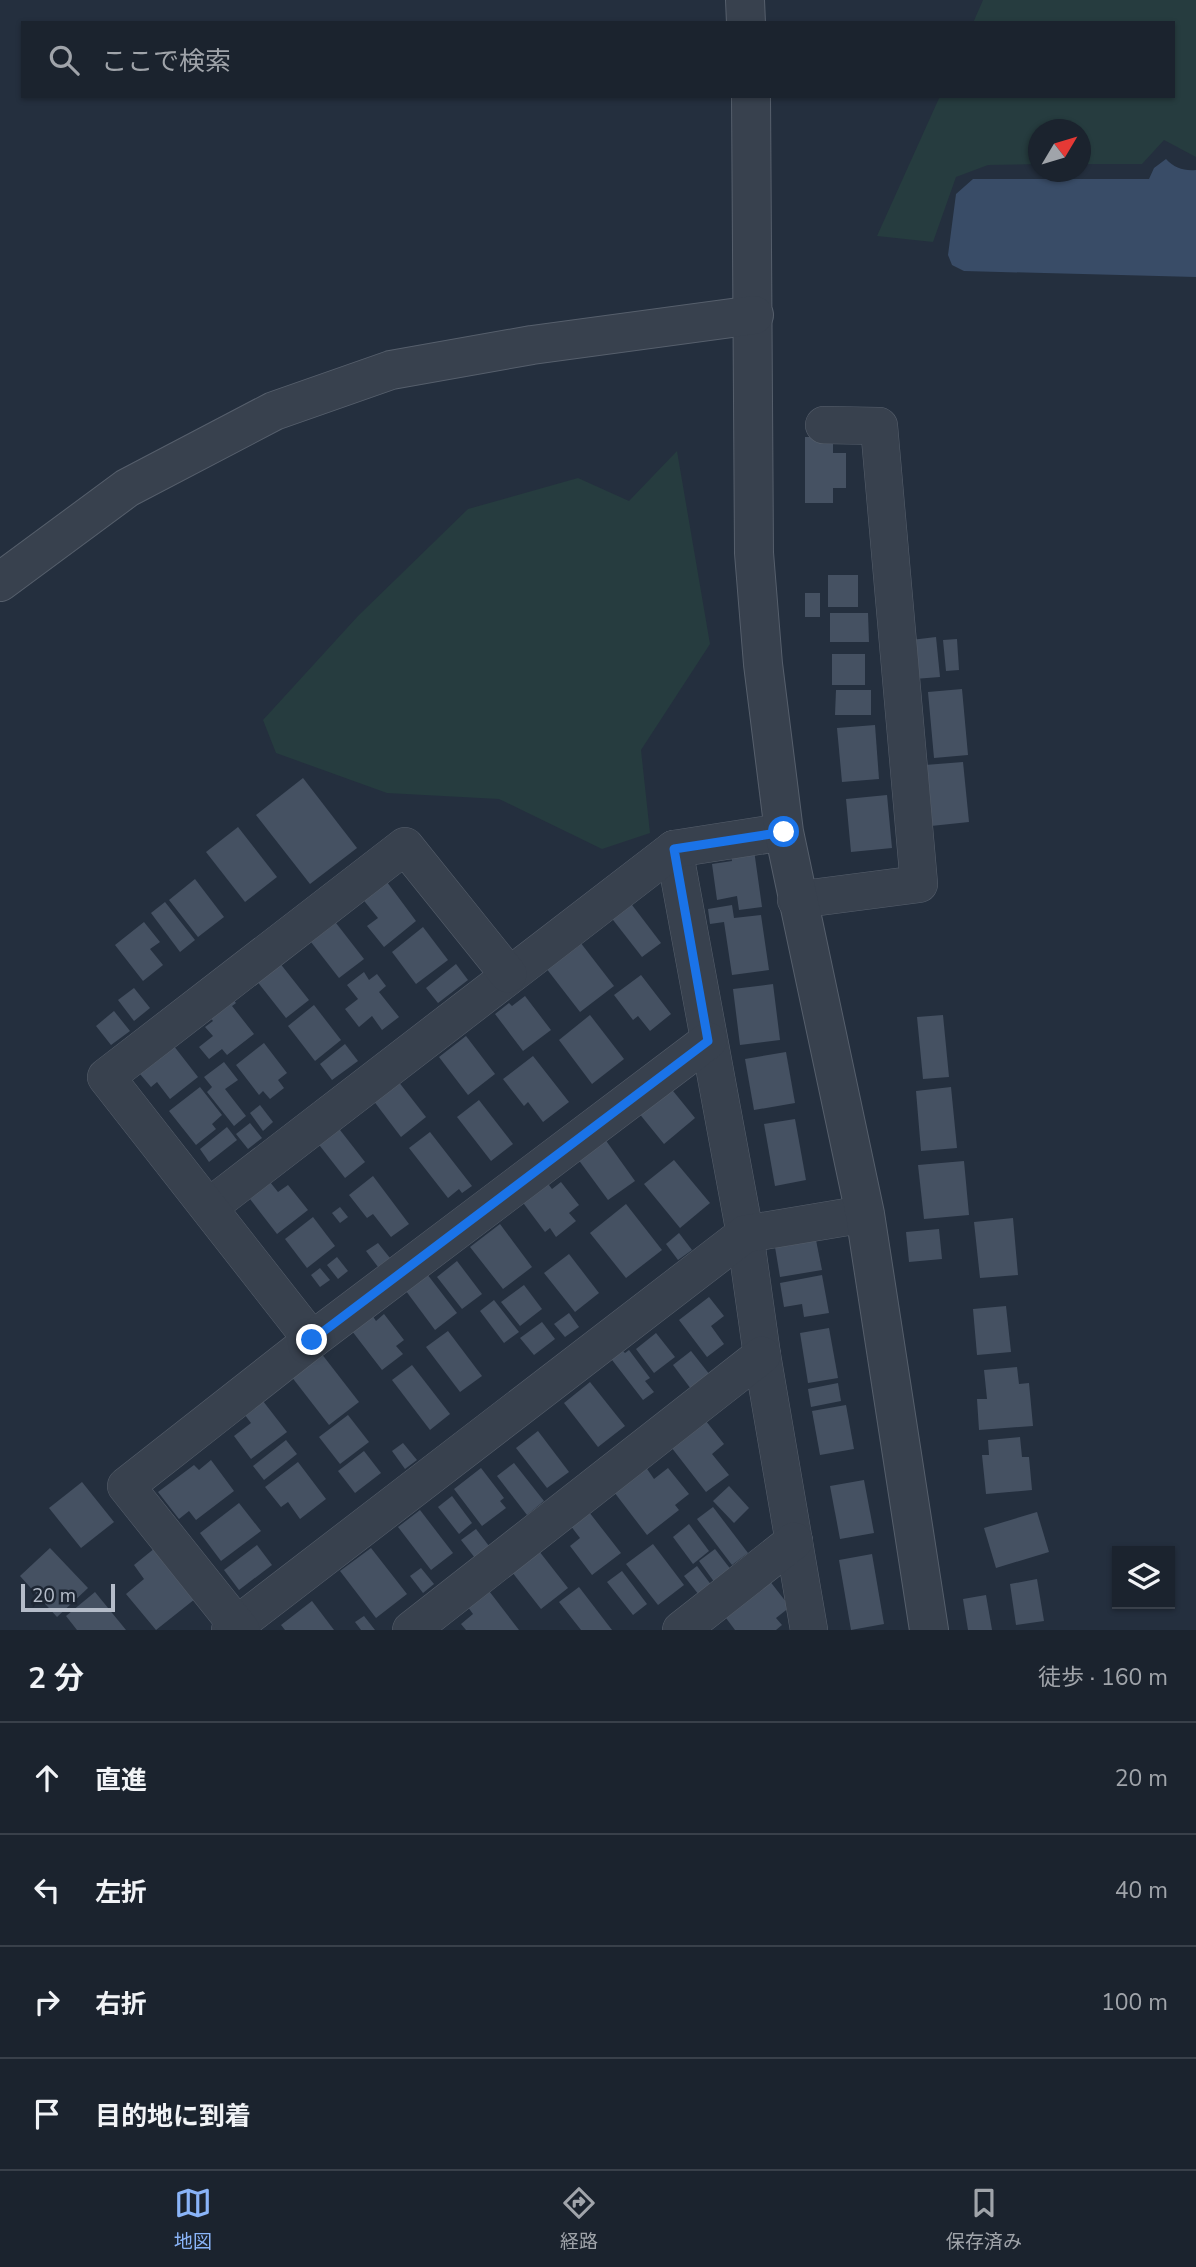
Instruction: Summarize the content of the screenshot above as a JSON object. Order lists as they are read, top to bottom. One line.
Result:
{"scale_bar":"20 m","north":"top right","page":{"search":"ここで検索","scale":"20 m","heading":["2 分","徒歩 · 160 m"],"list":[["直進","20 m"],["左折","40 m"],["右折","100 m"],"目的地に到着"],"nav":["地図","経路","保存済み"]}}
